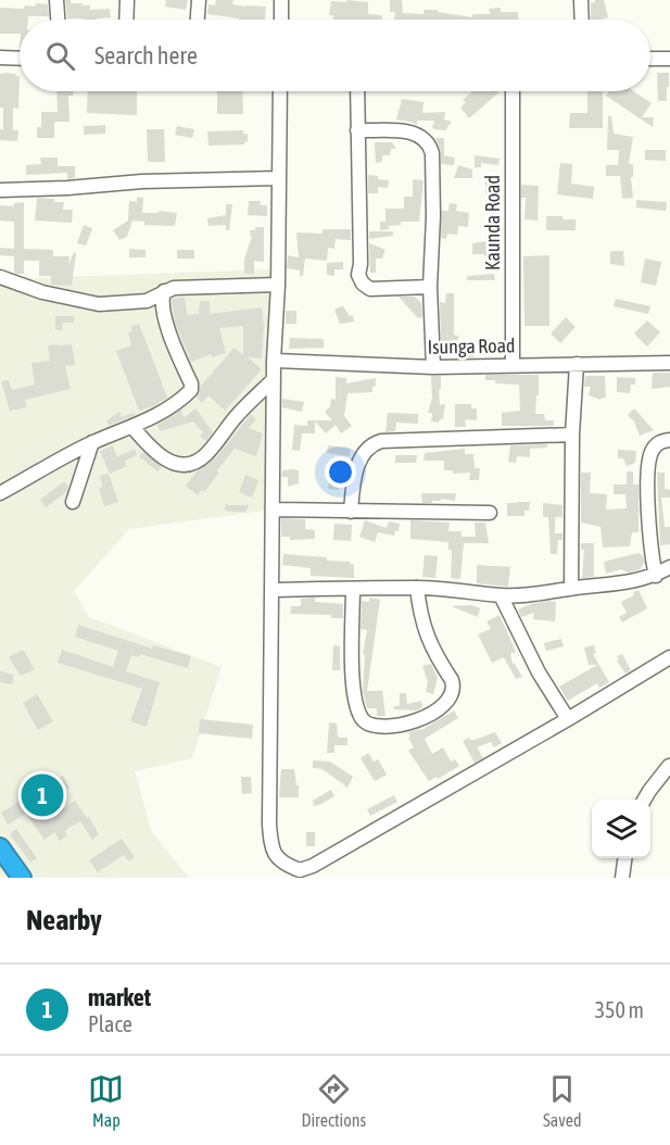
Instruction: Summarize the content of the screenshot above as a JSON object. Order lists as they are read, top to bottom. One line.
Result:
{"streets":{"street":["Kaunda Road","Isunga Road"]},"crossings":[["Kaunda Road","Isunga Road"]],"page":{"search":"Search here","pins":"1","heading":"Nearby","list":[{"mark":"1","name":"market","note":"Place","value":"350 m"}],"nav":["Map","Directions","Saved"]}}
